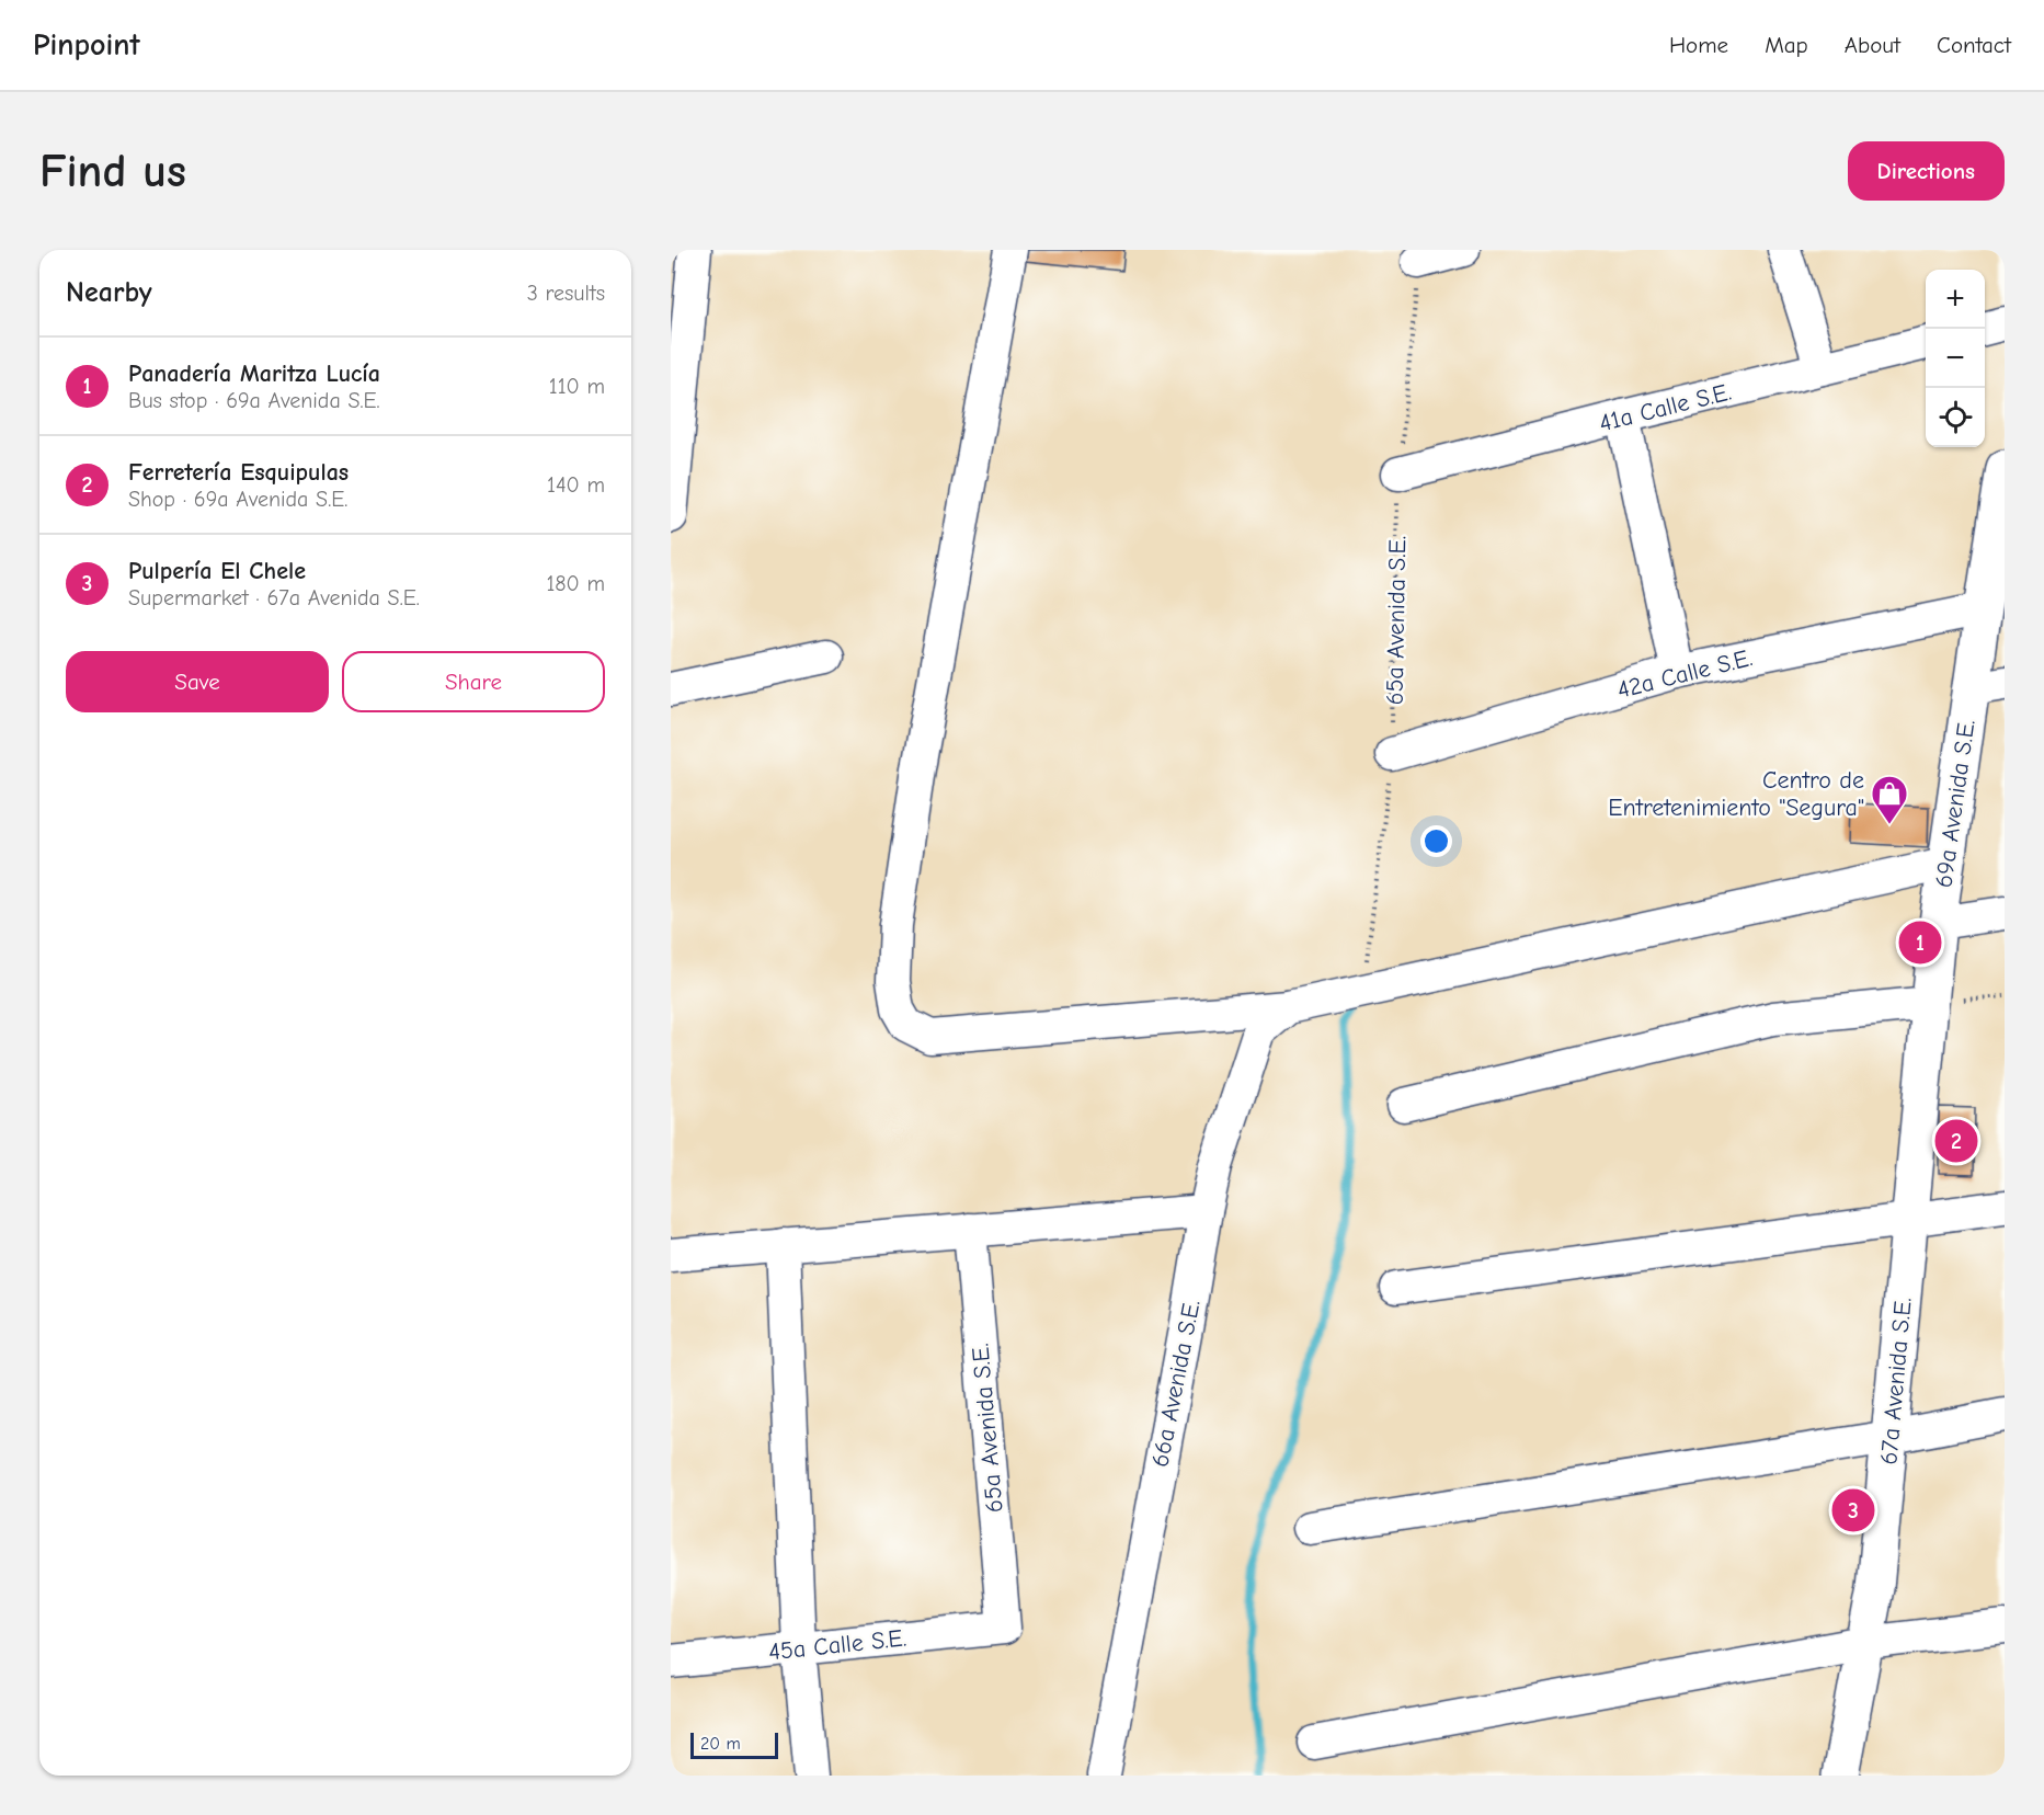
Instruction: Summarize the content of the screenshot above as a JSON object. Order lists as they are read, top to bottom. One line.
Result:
{"streets":{"street":["41a Calle S.E.","65a Avenida S.E.","42a Calle S.E.","69a Avenida S.E.","67a Avenida S.E.","66a Avenida S.E.","45a Calle S.E."]},"crossings":[["41a Calle S.E.","65a Avenida S.E."],["65a Avenida S.E.","42a Calle S.E."],["65a Avenida S.E.","45a Calle S.E."],["42a Calle S.E.","69a Avenida S.E."],["69a Avenida S.E.","67a Avenida S.E."]],"places":{"shop":["Centro de Entretenimiento \"Segura\""]},"scale_bar":"20 m","page":{"header":"Pinpoint","nav":["Home","Map","About","Contact"],"buttons":["Directions",["Save","Share"]],"title":"Find us","heading":["Nearby","3 results"],"map_buttons":["+","−"],"list":[{"mark":"1","name":"Panadería Maritza Lucía","note":"Bus stop · 69a Avenida S.E.","value":"110 m"},{"mark":"2","name":"Ferretería Esquipulas","note":"Shop · 69a Avenida S.E.","value":"140 m"},{"mark":"3","name":"Pulpería El Chele","note":"Supermarket · 67a Avenida S.E.","value":"180 m"}],"pins":["1","2","3"],"scale":"20 m"}}
